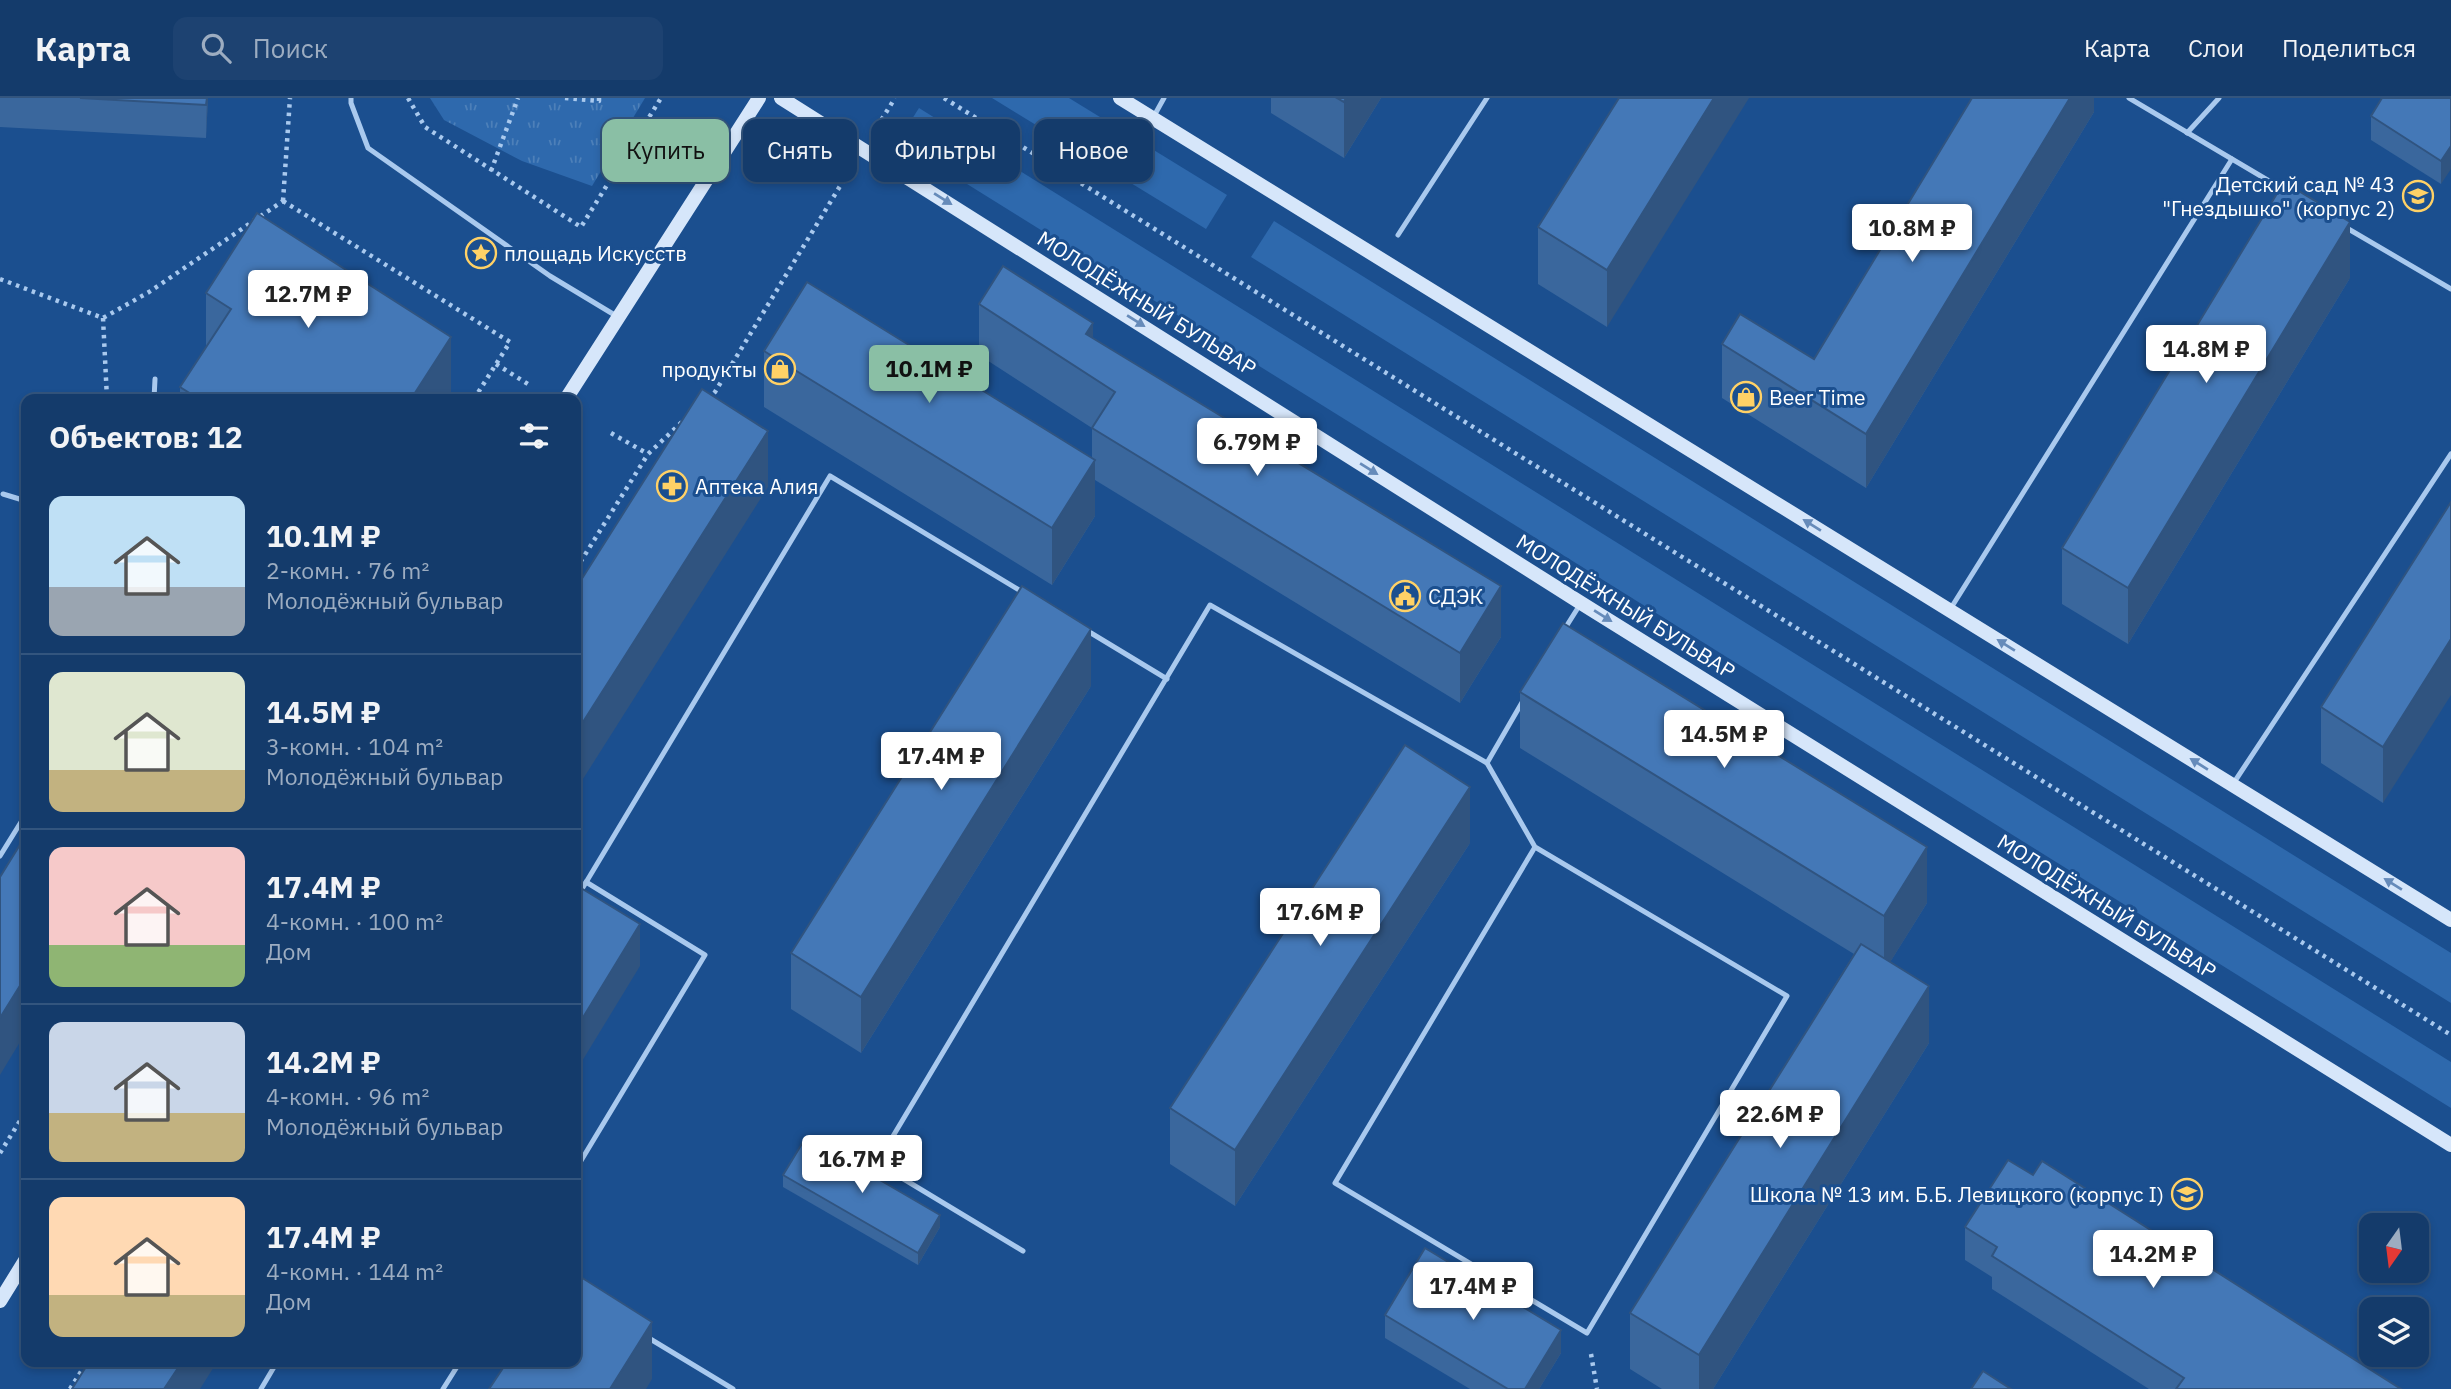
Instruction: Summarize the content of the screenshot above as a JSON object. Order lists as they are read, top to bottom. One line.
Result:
{"streets":{"main road":["МОЛОДЁЖНЫЙ БУЛЬВАР"]},"one_way":["МОЛОДЁЖНЫЙ БУЛЬВАР"],"places":{"school or university":["Детский сад № 43 \"Гнездышко\" (корпус 2)","Школа № 13 им. Б.Б. Левицкого (корпус I)"],"place":["площадь Искусств"],"shop":["продукты","Beer Time"],"pharmacy":["Аптека Алия"],"public building":["СДЭК"]},"north":"bottom","page":{"header":"Карта","search":"Поиск","nav":["Карта","Слои","Поделиться"],"chip":["Купить","Снять","Фильтры","Новое"],"price":["10.8M ₽","12.7M ₽","14.8M ₽","10.1M ₽","6.79M ₽","14.5M ₽","17.4M ₽","17.6M ₽","22.6M ₽","16.7M ₽","14.2M ₽","17.4M ₽"],"heading":"Объектов: 12","list":[{"name":"10.1M ₽","note":"2-комн. · 76 m² · Молодёжный бульвар"},{"name":"14.5M ₽","note":"3-комн. · 104 m² · Молодёжный бульвар"},{"name":"17.4M ₽","note":"4-комн. · 100 m² · Дом"},{"name":"14.2M ₽","note":"4-комн. · 96 m² · Молодёжный бульвар"},{"name":"17.4M ₽","note":"4-комн. · 144 m² · Дом"}]}}
